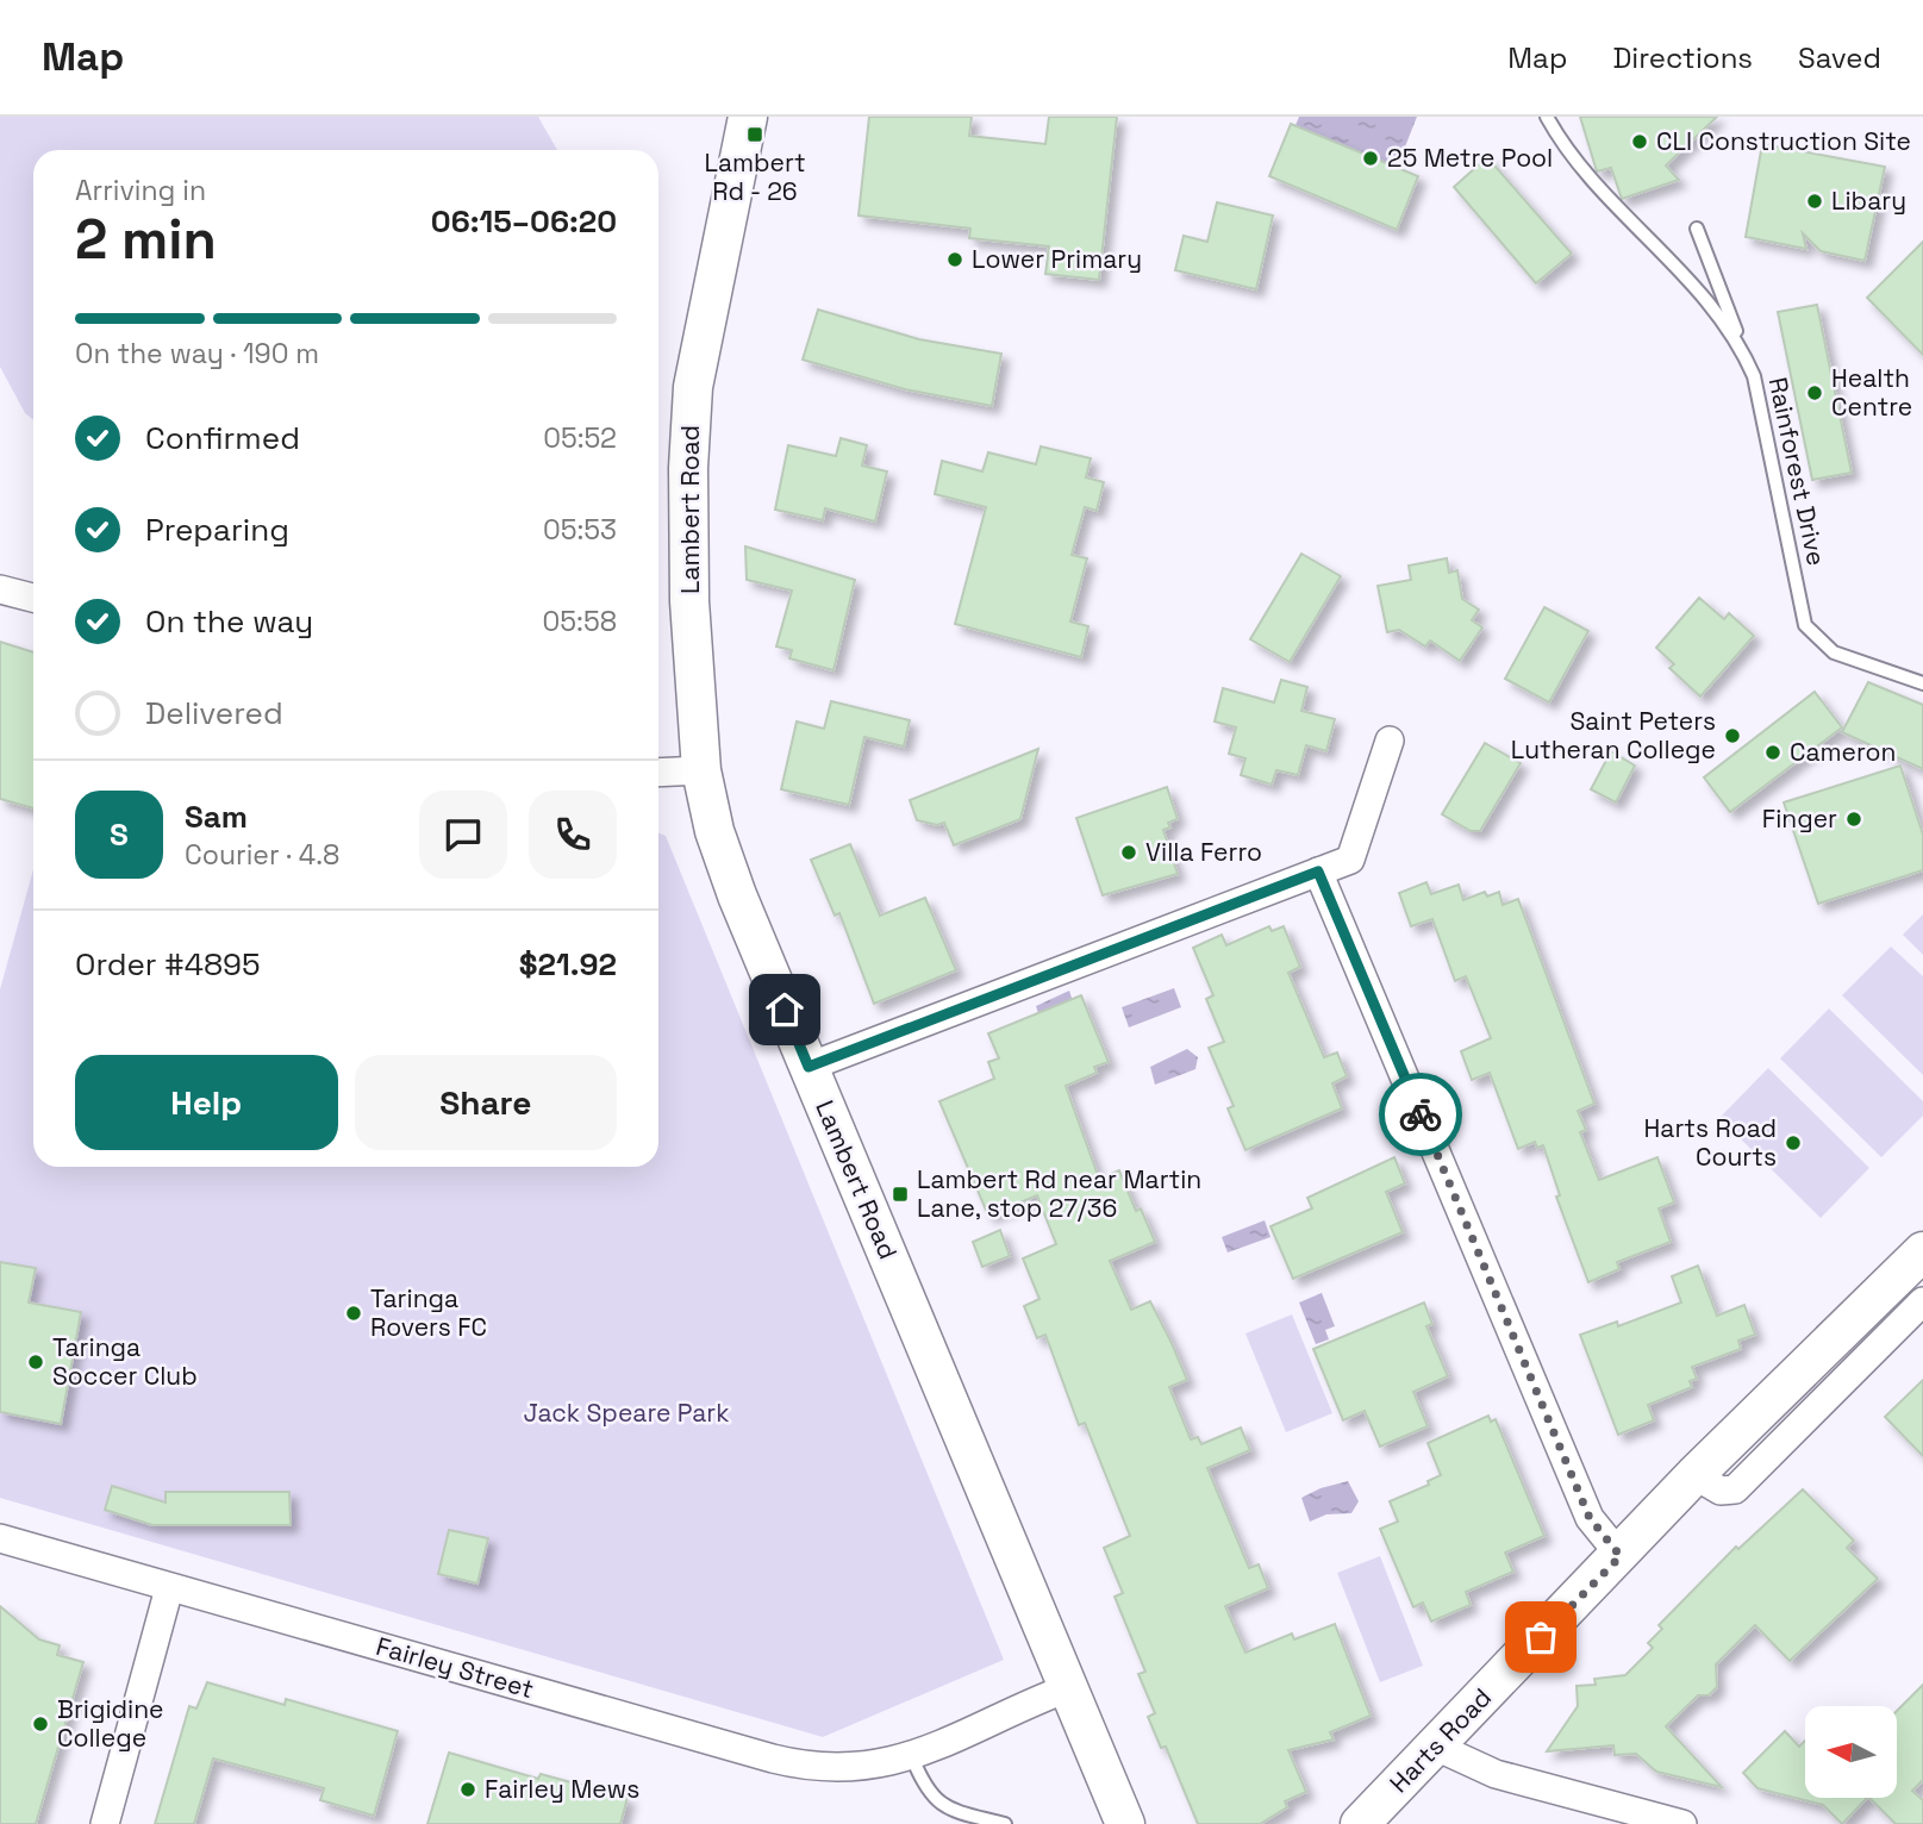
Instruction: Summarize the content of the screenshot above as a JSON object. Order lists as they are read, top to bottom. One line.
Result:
{"streets":{"main road":["Lambert Road","Harts Road"],"street":["Fairley Street"],"lane":["Rainforest Drive"]},"crossings":[["Lambert Road","Fairley Street"]],"parks":["Jack Speare Park"],"places":{"transit":["Lambert Rd - 26","Lambert Rd near Martin Lane, stop 27/36"],"other":["CLI Construction Site","25 Metre Pool","Libary","Lower Primary","Health Centre","Saint Peters Lutheran College","Cameron","Finger","Villa Ferro","Harts Road Courts","Taringa Rovers FC","Taringa Soccer Club","Brigidine College","Fairley Mews"]},"north":"left","page":{"header":"Map","nav":["Map","Directions","Saved"],"heading":["2 min","Arriving in","06:15–06:20"],"panel":["Sam","Courier · 4.8","Order #4895","$21.92"],"bar":"On the way · 190 m","list":[["Confirmed","05:52"],["Preparing","05:53"],["On the way","05:58"],"Delivered"],"round":"S","buttons":["Help","Share"]}}
